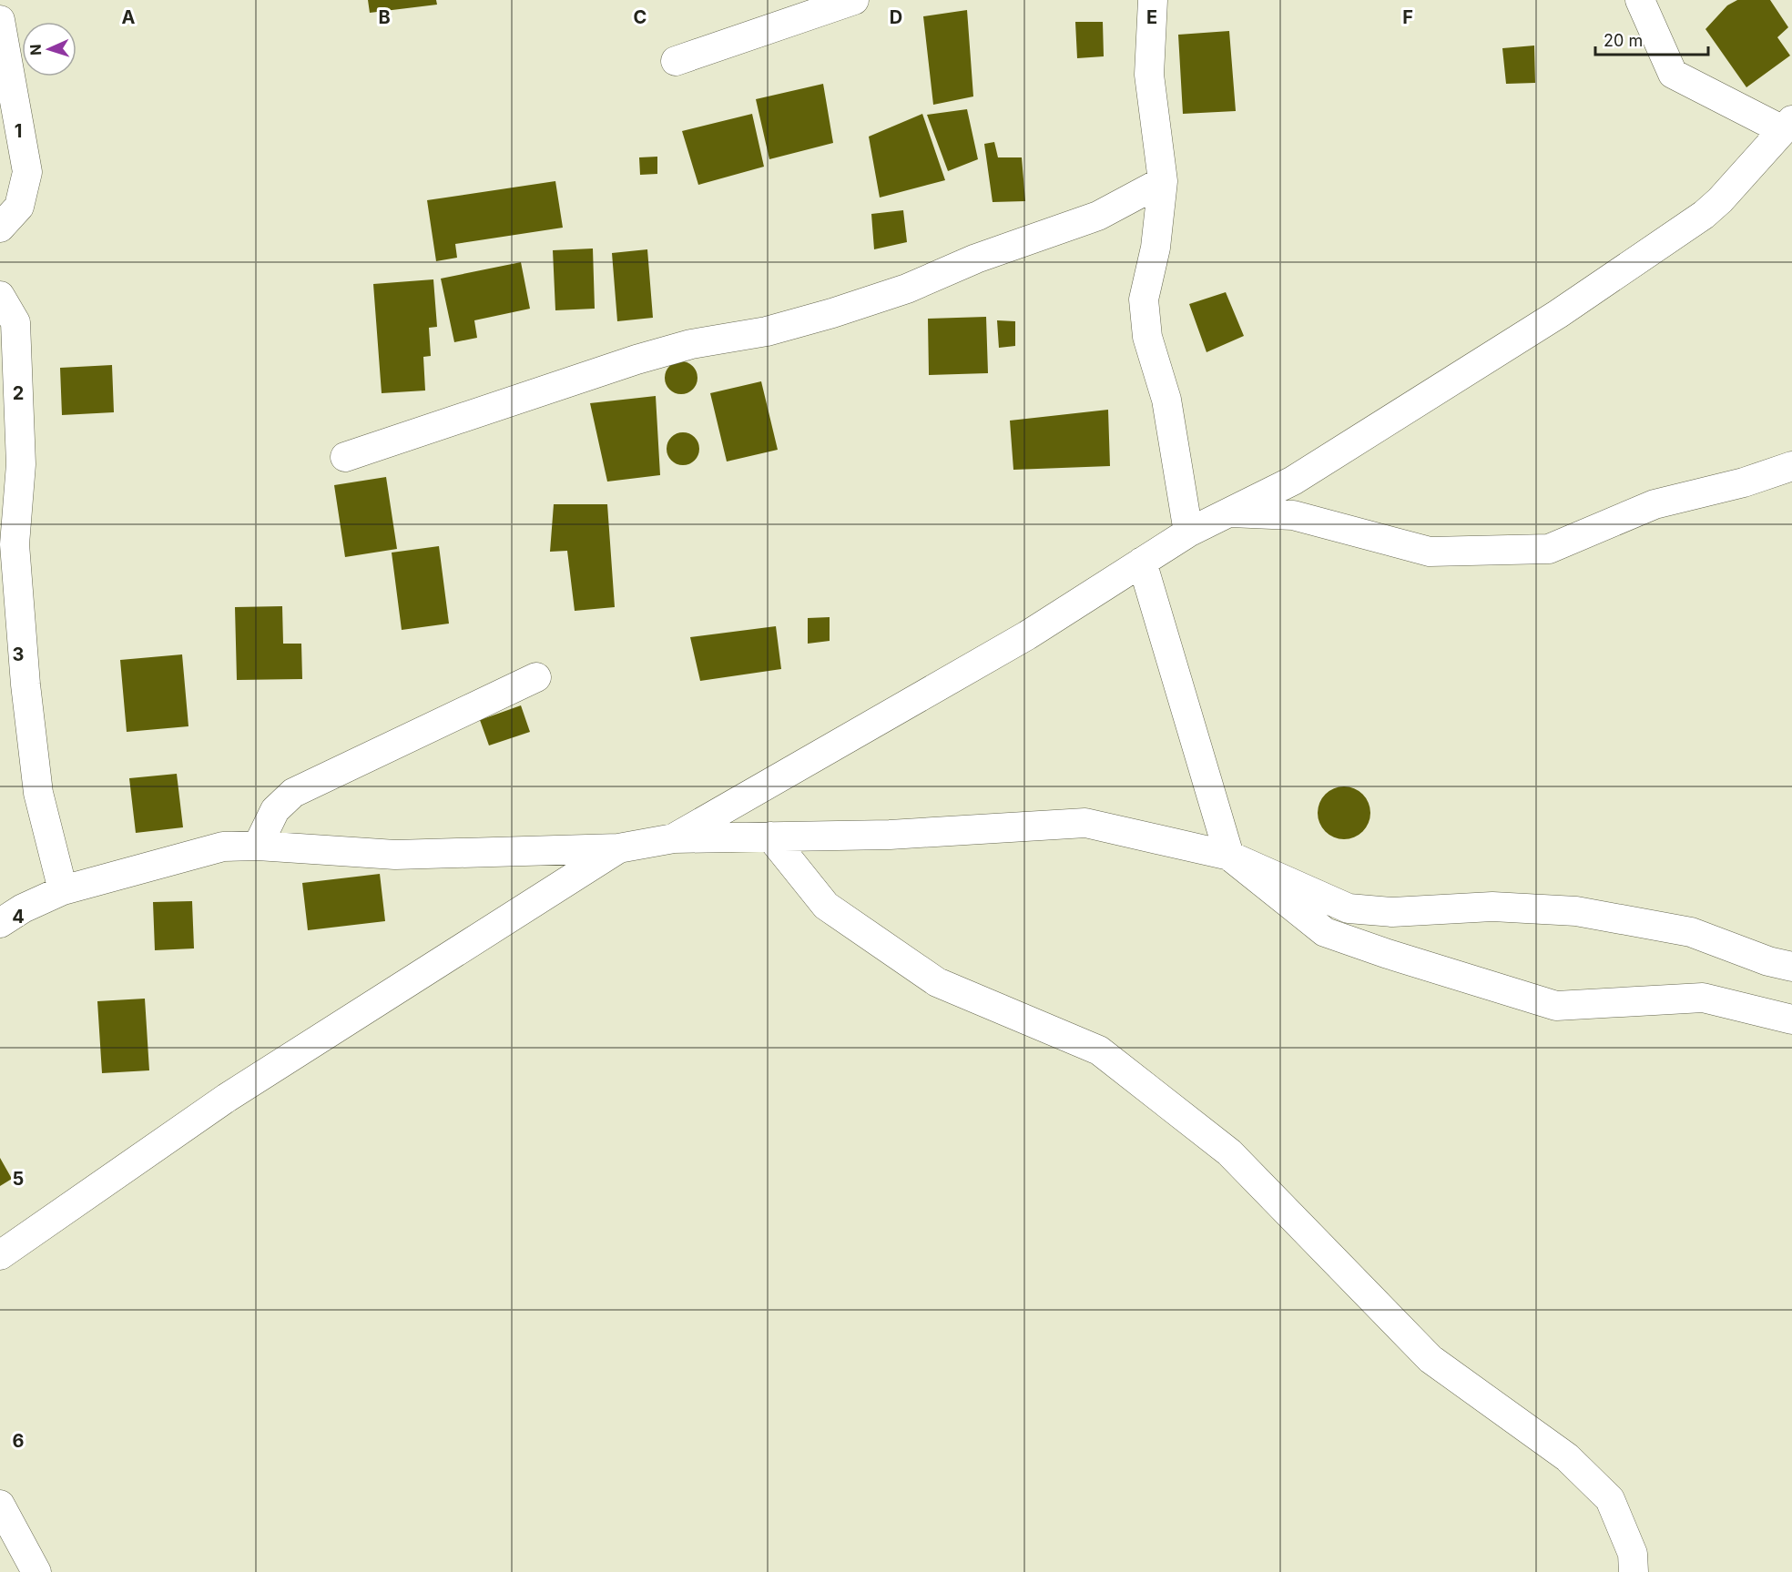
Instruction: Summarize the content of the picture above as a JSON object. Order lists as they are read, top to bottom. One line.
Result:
{"scale_bar":"20 m","north":"left","grid":{"columns":["A","B","C","D","E","F"],"rows":["1","2","3","4","5","6"]}}
